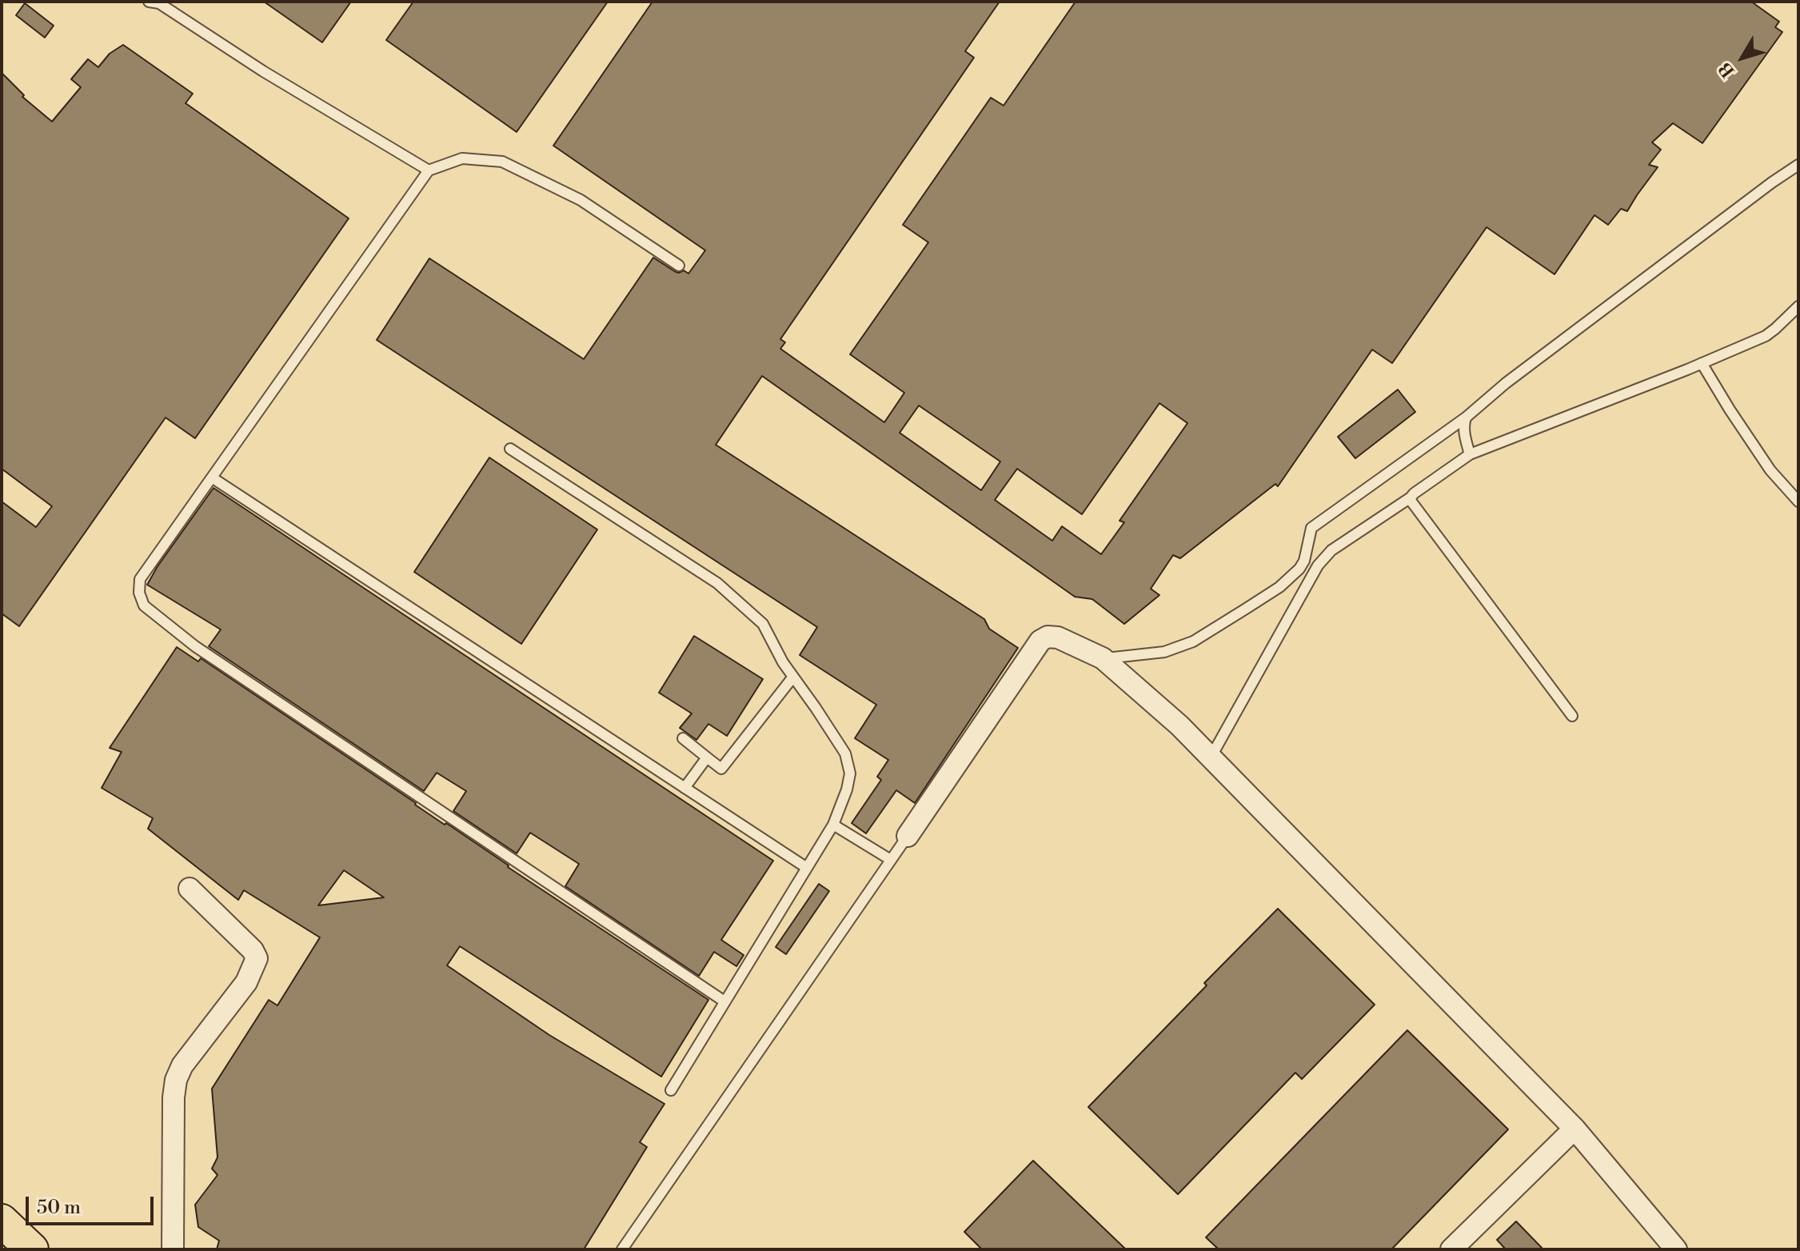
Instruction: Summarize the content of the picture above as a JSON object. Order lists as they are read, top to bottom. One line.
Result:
{"scale_bar":"50 m","north":"bottom left"}
